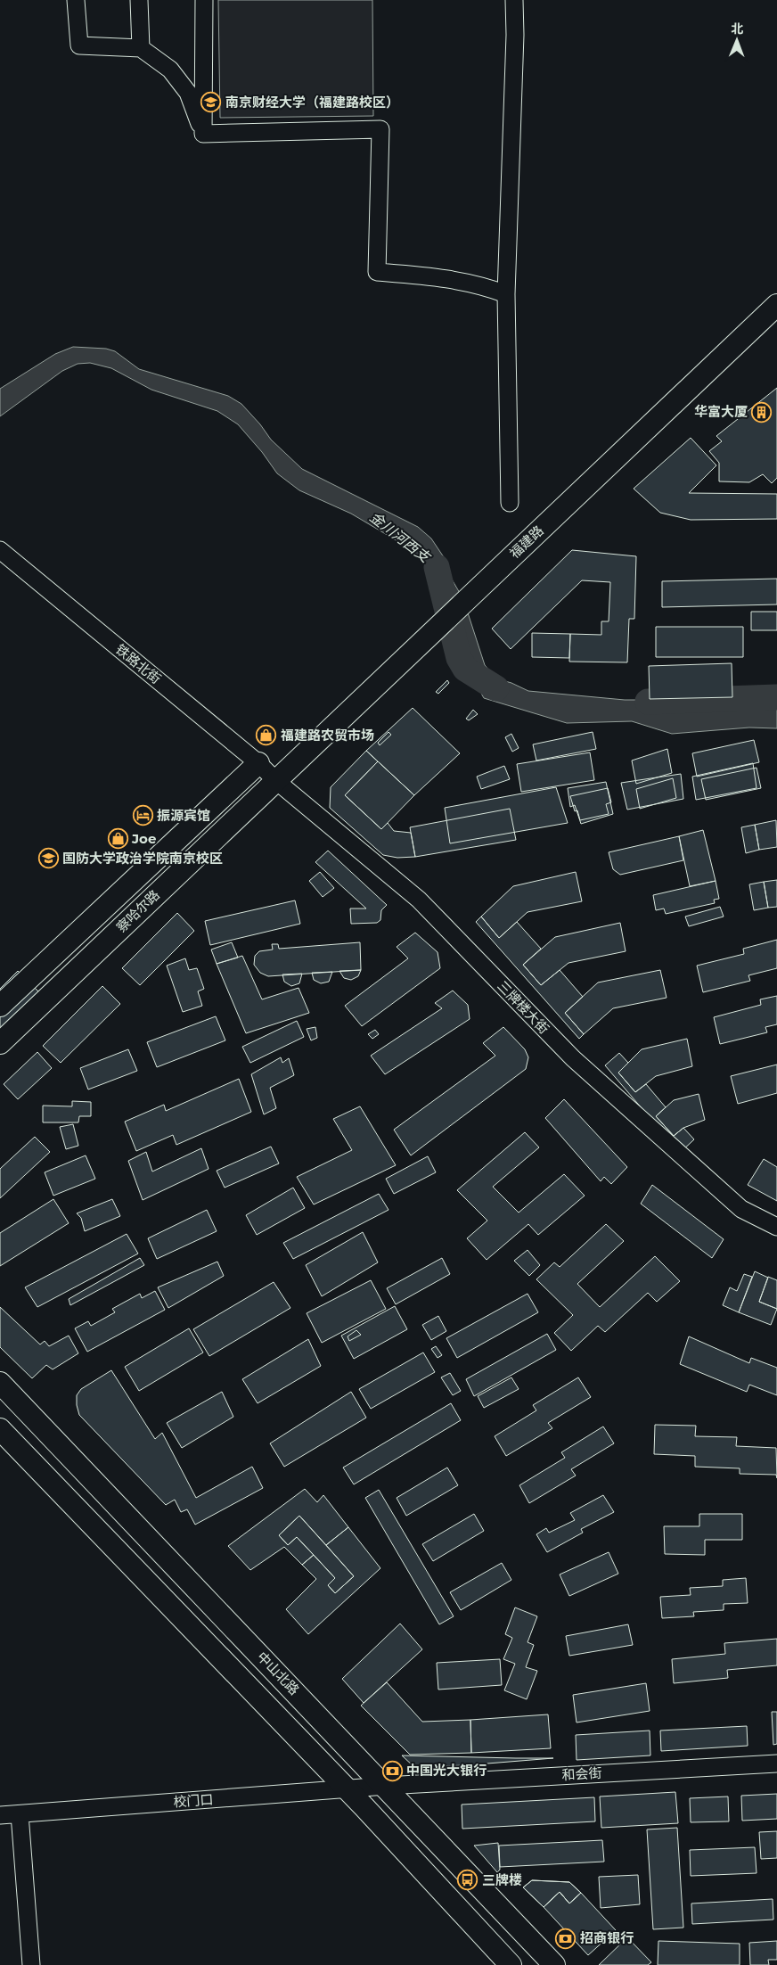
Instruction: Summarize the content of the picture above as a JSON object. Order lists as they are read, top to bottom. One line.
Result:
{"streets":{"main road":["福建路","察哈尔路","中山北路"],"street":["铁路北街","三牌楼大街","和会街","校门口"]},"crossings":[["福建路","铁路北街"],["福建路","察哈尔路"],["福建路","三牌楼大街"],["铁路北街","察哈尔路"],["铁路北街","三牌楼大街"],["察哈尔路","三牌楼大街"],["中山北路","和会街"],["中山北路","校门口"],["和会街","校门口"]],"water":["金川河西支"],"places":{"school or university":["南京财经大学（福建路校区）","国防大学政治学院南京校区"],"building":["华富大厦"],"shop":["福建路农贸市场","Joe"],"hotel":["振源宾馆"],"bank":["中国光大银行","招商银行"],"bus stop":["三牌楼"]},"north":"top"}
